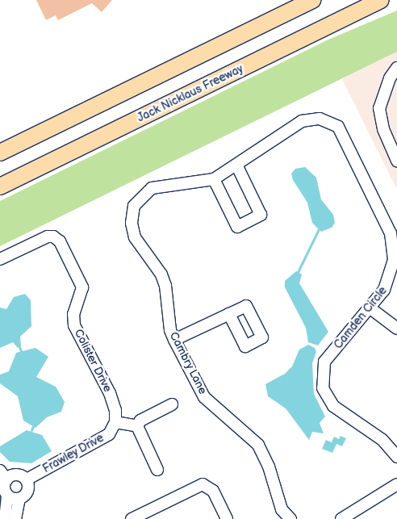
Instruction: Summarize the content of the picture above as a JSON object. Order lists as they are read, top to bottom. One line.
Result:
{"streets":{"highway":["Jack Nicklaus Freeway"],"street":["Camden Circle","Colister Drive","Cambry Lane","Frawley Drive"]},"crossings":[["Camden Circle","Cambry Lane"],["Colister Drive","Frawley Drive"]]}
